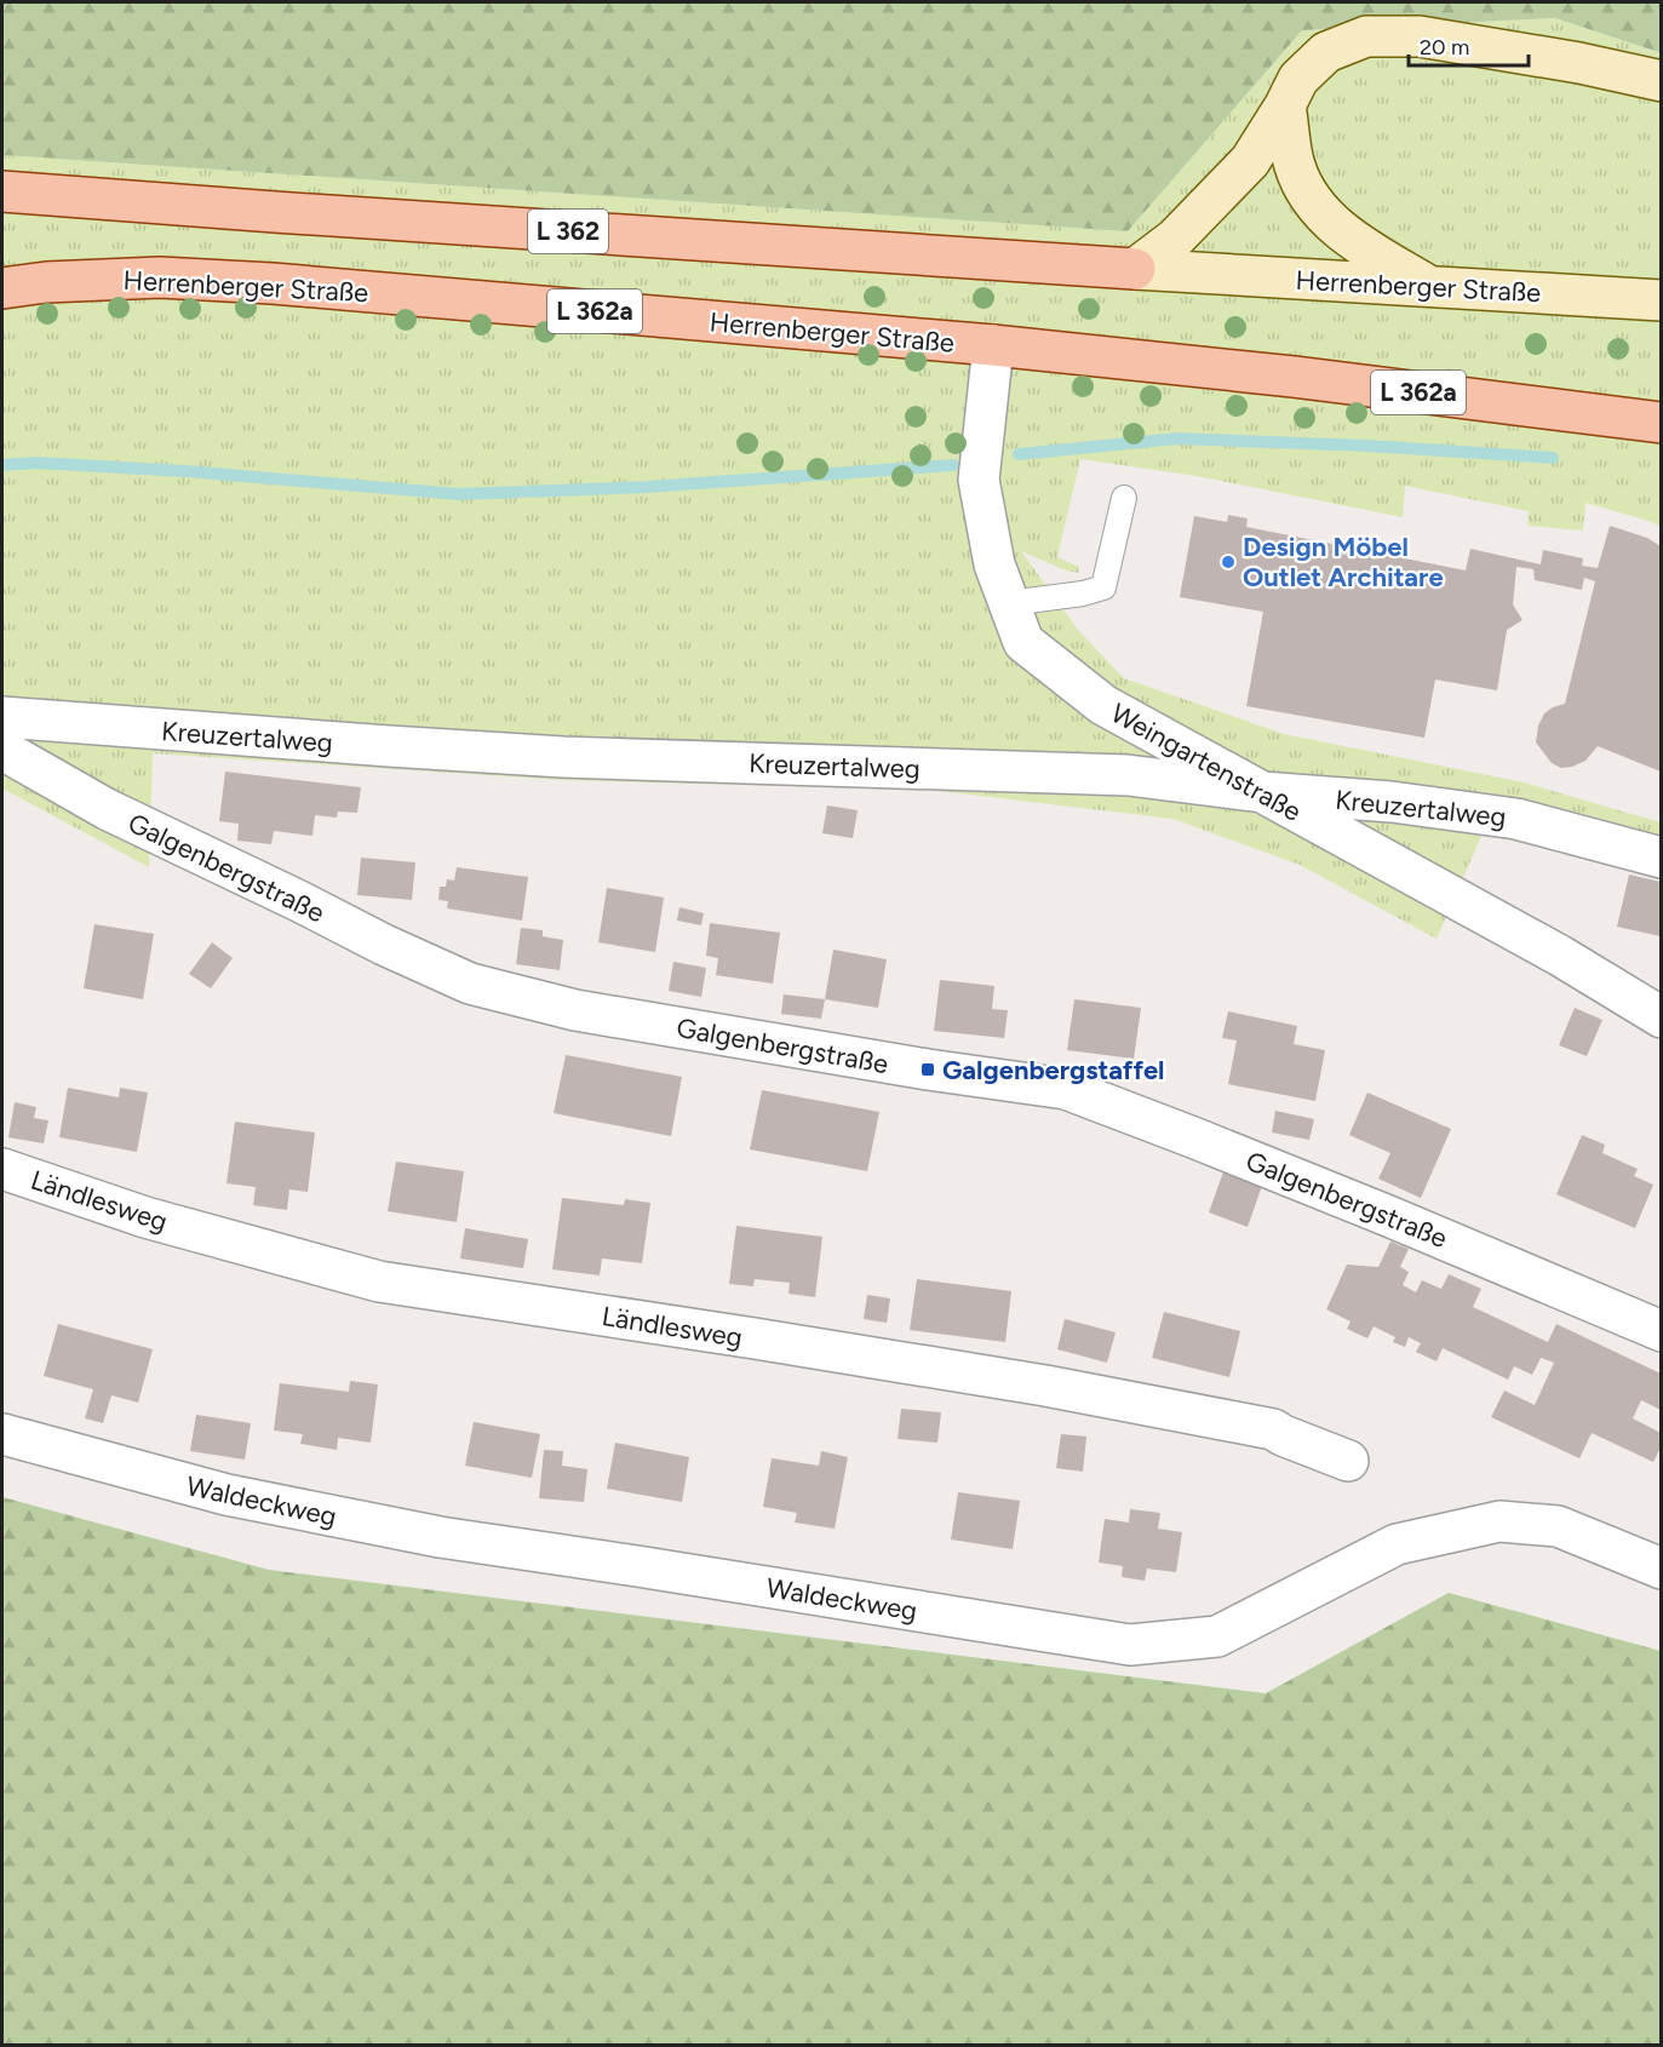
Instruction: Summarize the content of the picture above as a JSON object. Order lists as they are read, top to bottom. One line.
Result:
{"streets":{"main road":["L 362","Herrenberger Straße","L 362a"],"street":["Kreuzertalweg","Weingartenstraße","Galgenbergstraße","Ländlesweg","Waldeckweg"]},"crossings":[["Herrenberger Straße","Weingartenstraße"],["Kreuzertalweg","Weingartenstraße"]],"places":{"other":["Design Möbel Outlet Architare"],"transit":["Galgenbergstaffel"]},"scale_bar":"20 m"}
